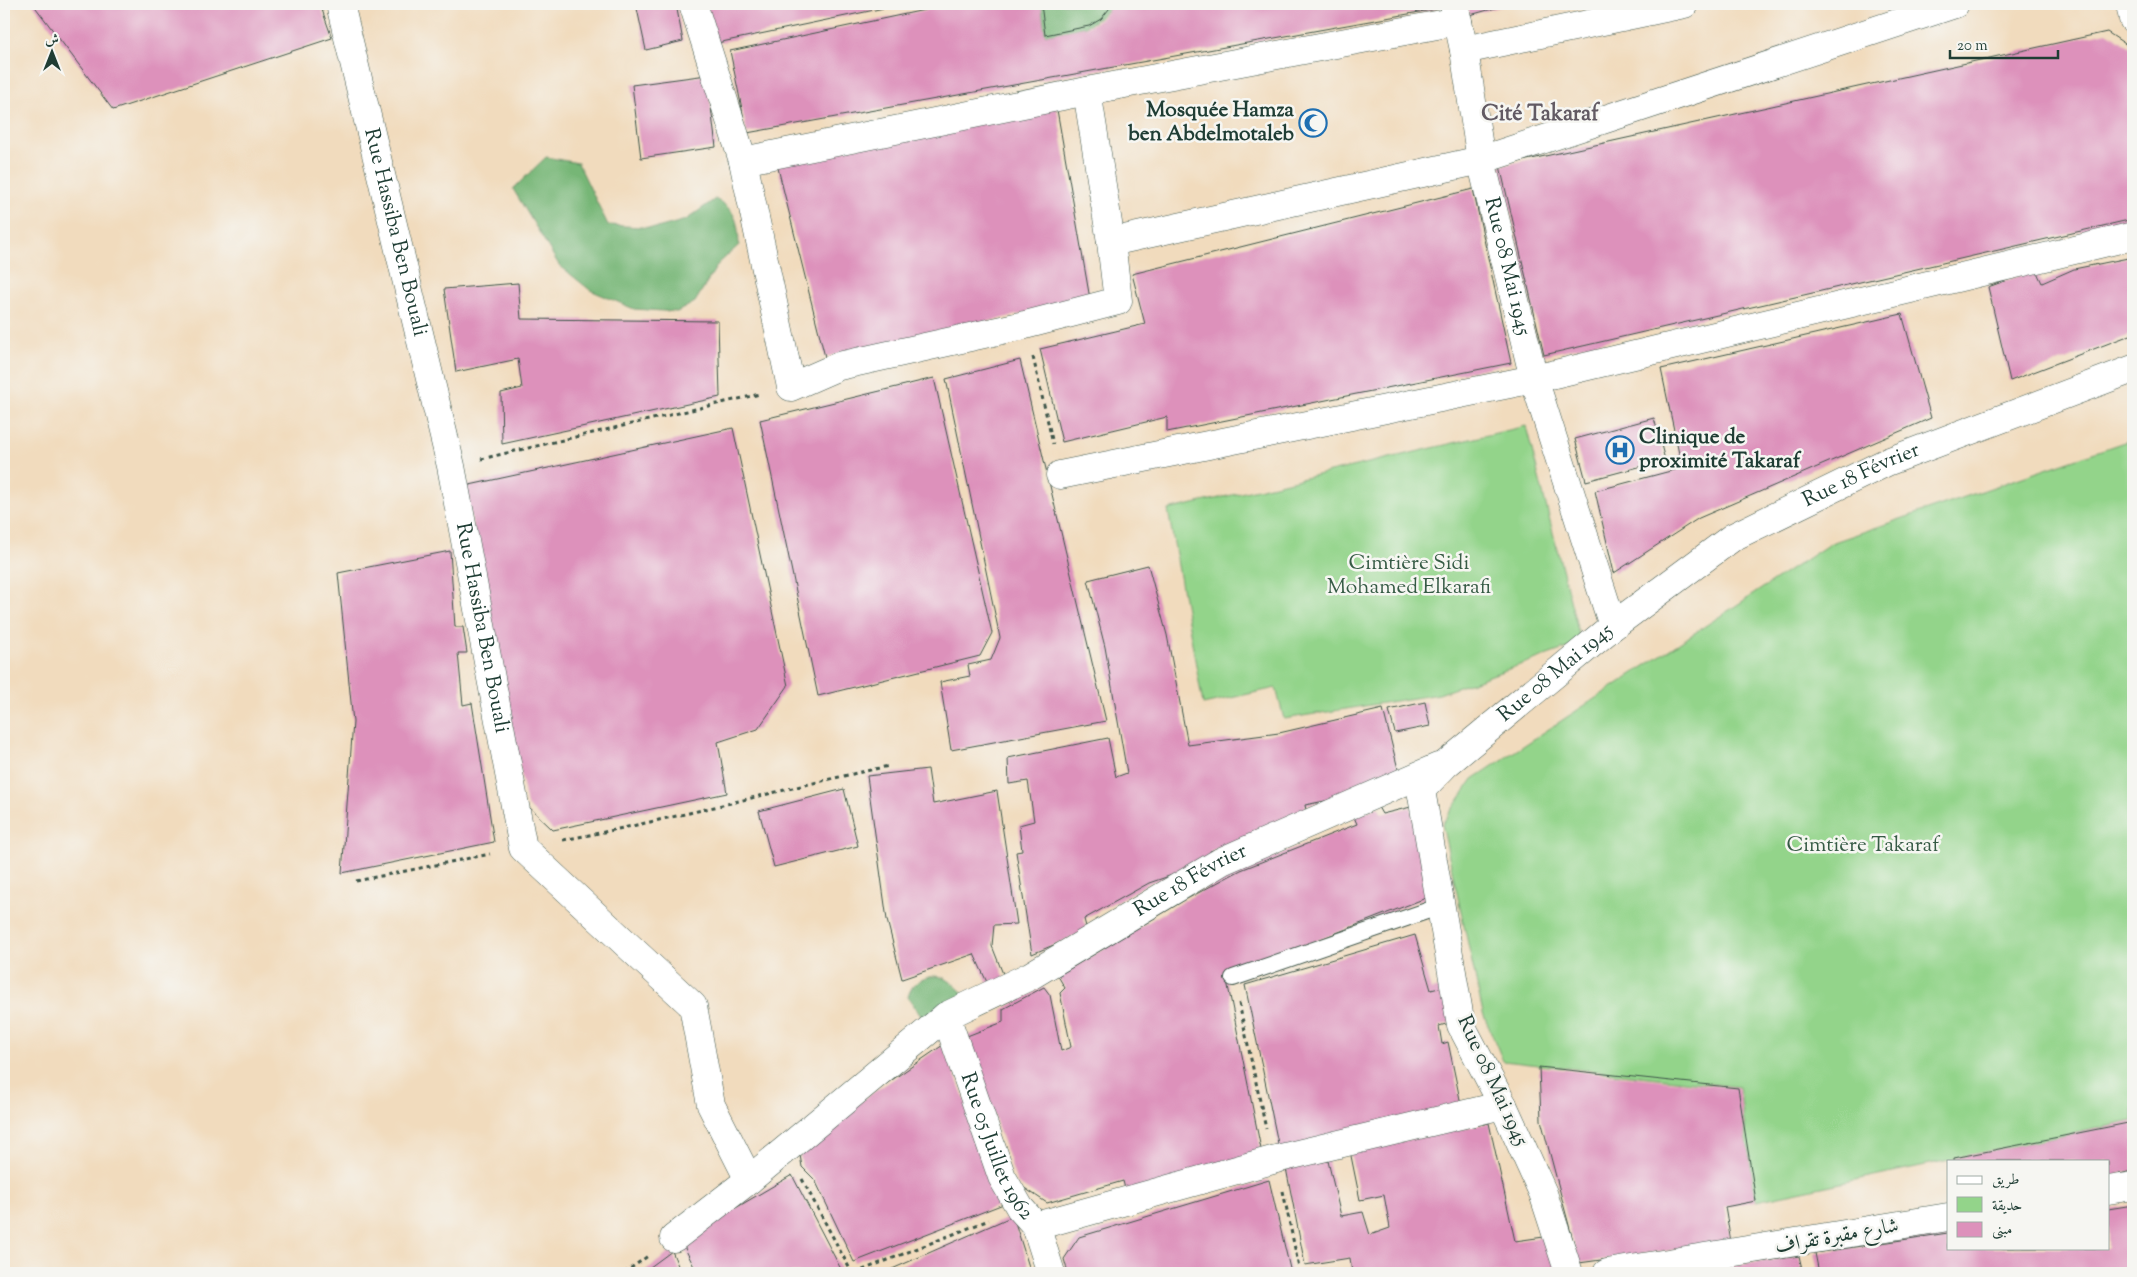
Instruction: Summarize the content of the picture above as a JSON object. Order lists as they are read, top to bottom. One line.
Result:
{"streets":{"street":["Rue Hassiba Ben Bouali","Rue 08 Mai 1945","Rue 18 Février","Rue 05 Juillet 1962","شارع مقبرة تقراف"]},"crossings":[["Rue 08 Mai 1945","Rue 18 Février"],["Rue 18 Février","Rue 05 Juillet 1962"]],"districts":["Cité Takaraf"],"parks":["Cimtière Sidi Mohamed Elkarafi","Cimtière Takaraf"],"places":{"mosque":["Mosquée Hamza ben Abdelmotaleb"],"hospital":["Clinique de proximité Takaraf"]},"legend":["طريق","حديقة","مبنى"],"scale_bar":"20 m","north":"top"}
